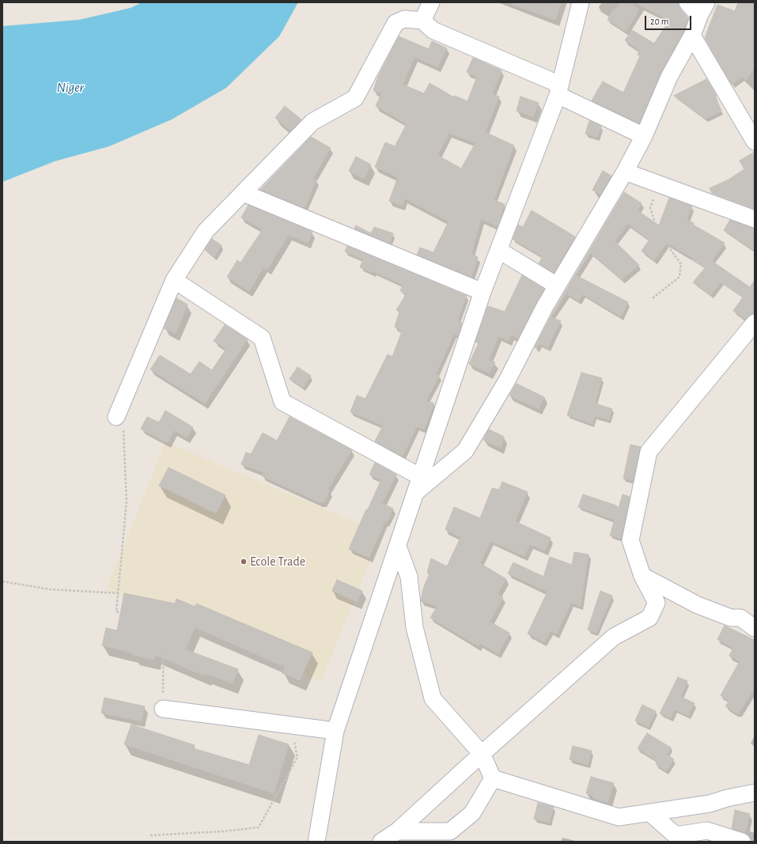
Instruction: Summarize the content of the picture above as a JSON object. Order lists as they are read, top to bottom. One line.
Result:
{"water":["Niger"],"places":["Ecole Trade"],"scale_bar":"20 m"}
